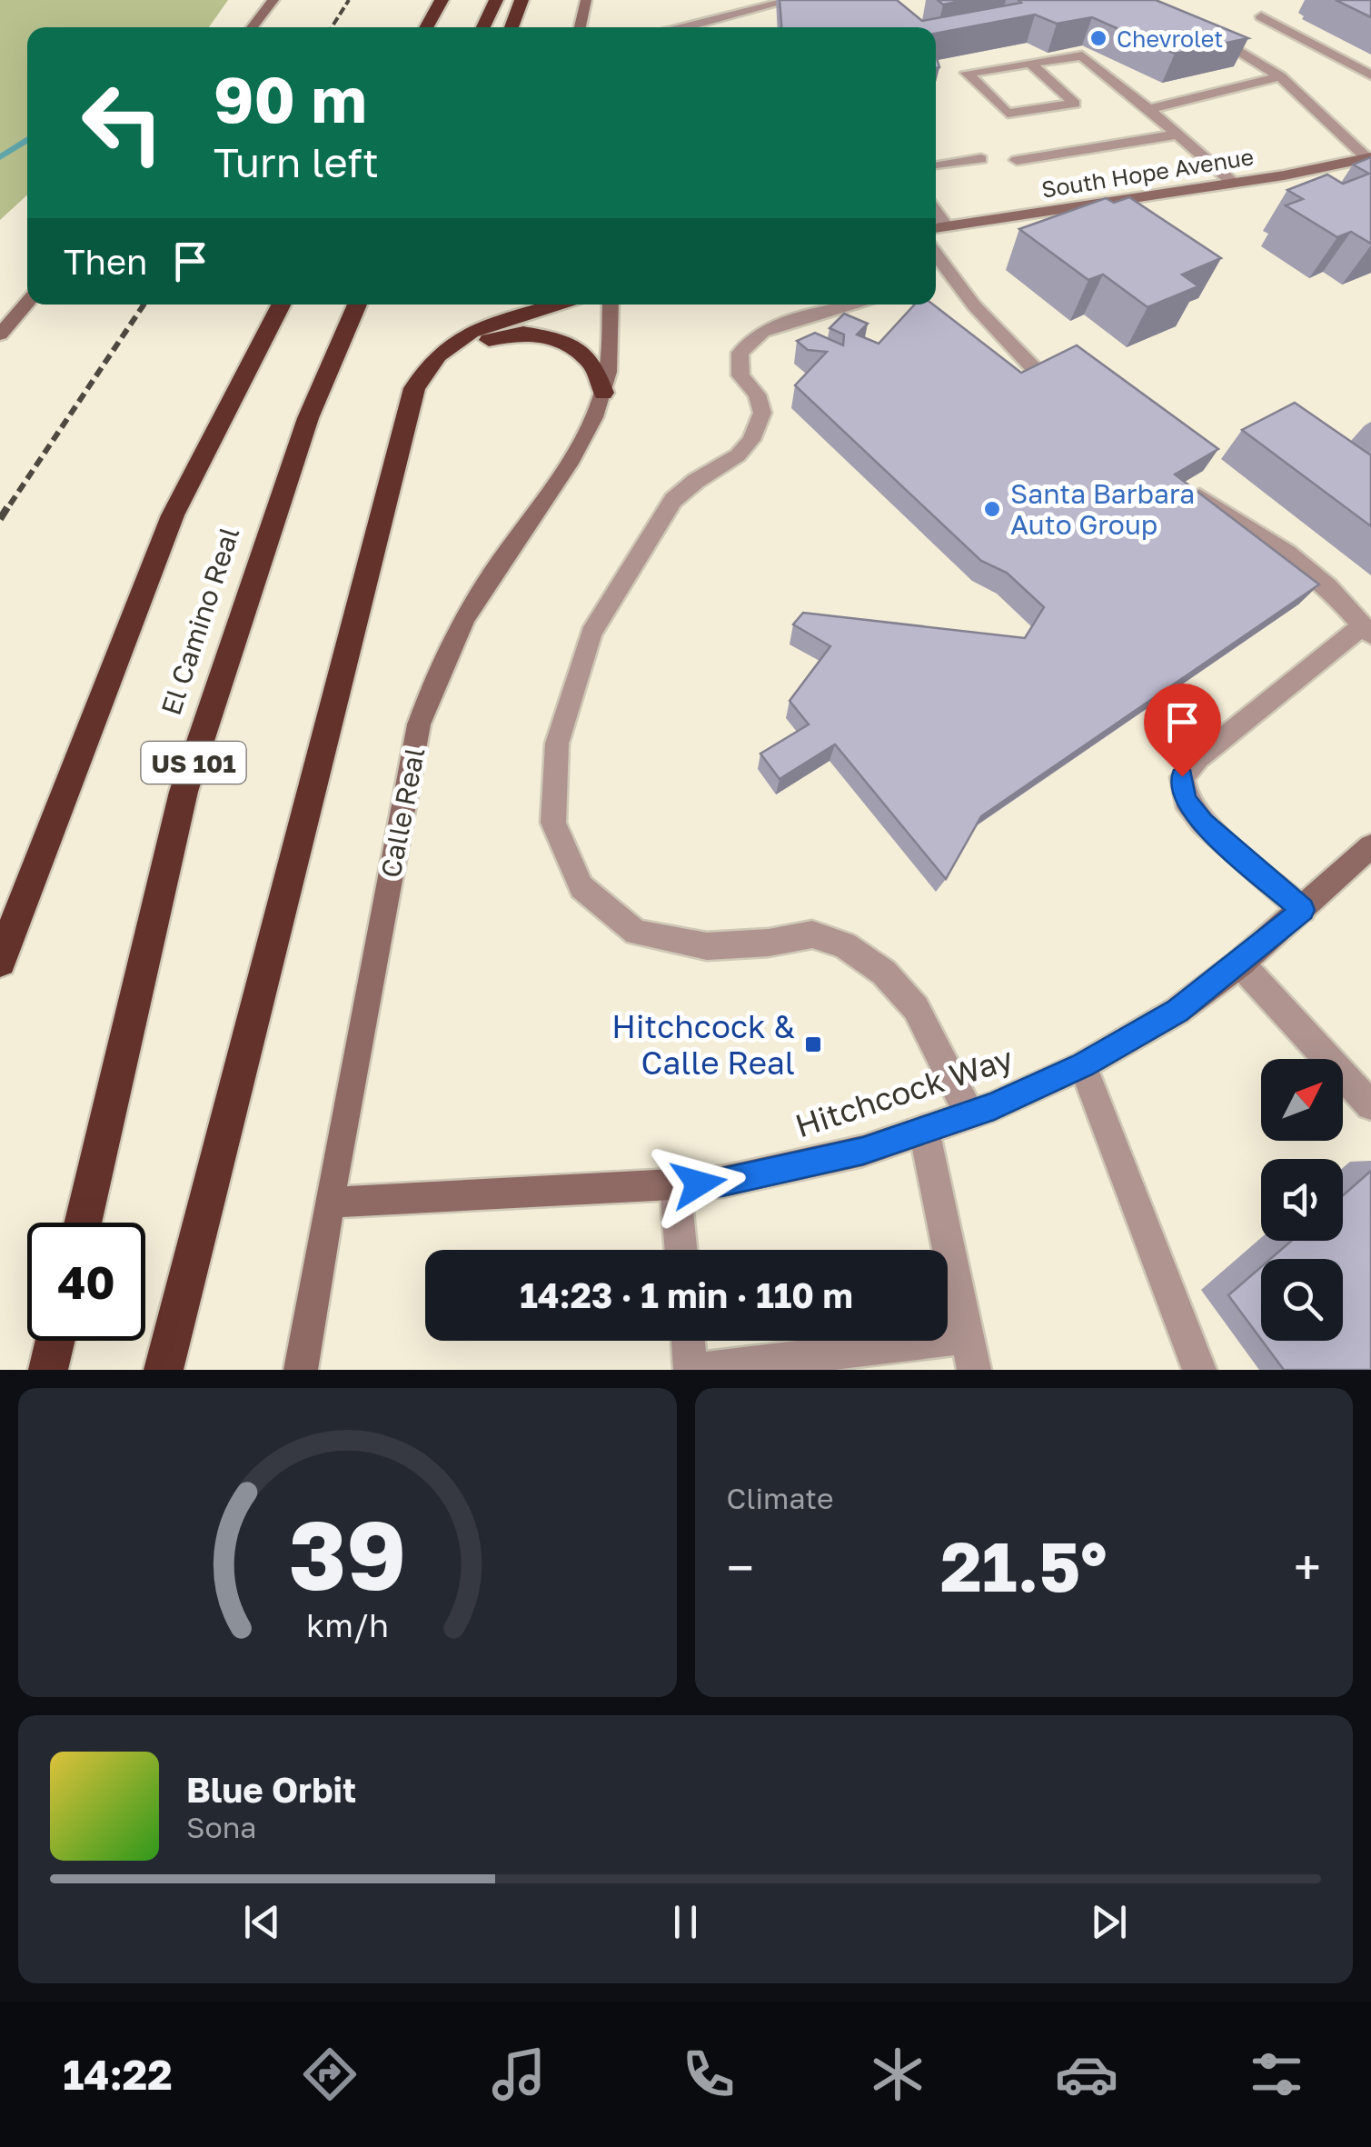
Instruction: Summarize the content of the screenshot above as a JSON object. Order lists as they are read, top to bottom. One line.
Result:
{"streets":{"highway":["El Camino Real","US 101"],"street":["South Hope Avenue","Calle Real","Hitchcock Way"]},"crossings":[["Calle Real","Hitchcock Way"]],"places":{"other":["Chevrolet","Santa Barbara Auto Group"],"transit":["Hitchcock & Calle Real"]},"north":"top right","page":{"turn":["90 m","Turn left"],"then":"Then","limit":"40","trip":"14:23 · 1 min · 110 m","tile":"Climate","heat":["−","21.5°","+"],"song":["Blue Orbit","Sona"],"tabs":"14:22","gauge":["39","km/h"]}}
